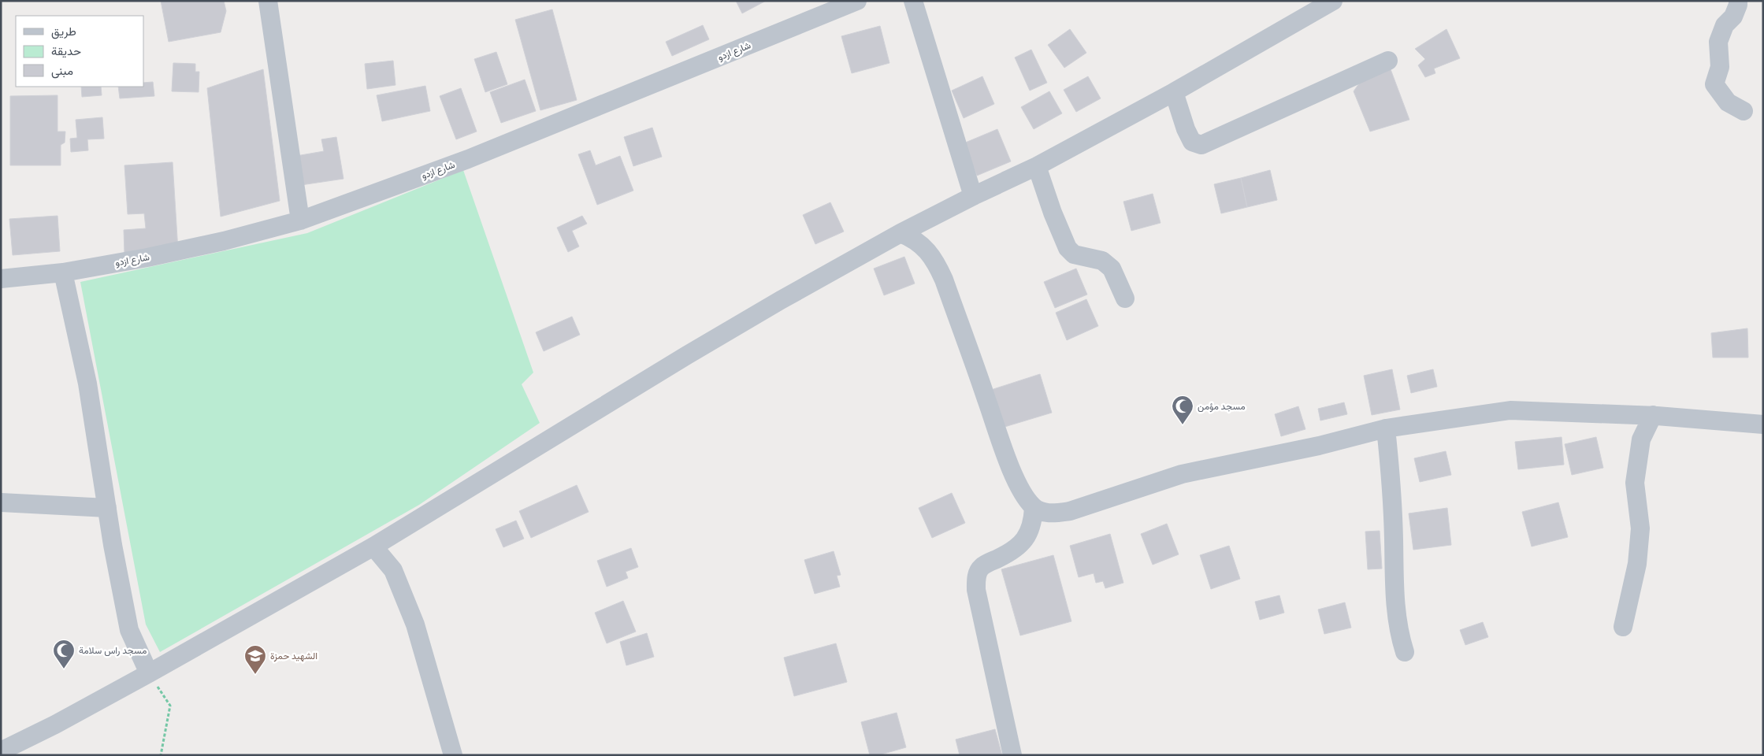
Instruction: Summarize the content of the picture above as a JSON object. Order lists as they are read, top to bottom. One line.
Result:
{"streets":{"street":["شارع ازدو"]},"places":{"mosque":["مسجد مؤمن","مسجد راس سلامة"],"school or university":["الشهيد حمزة"]},"legend":["طريق","حديقة","مبنى"]}
